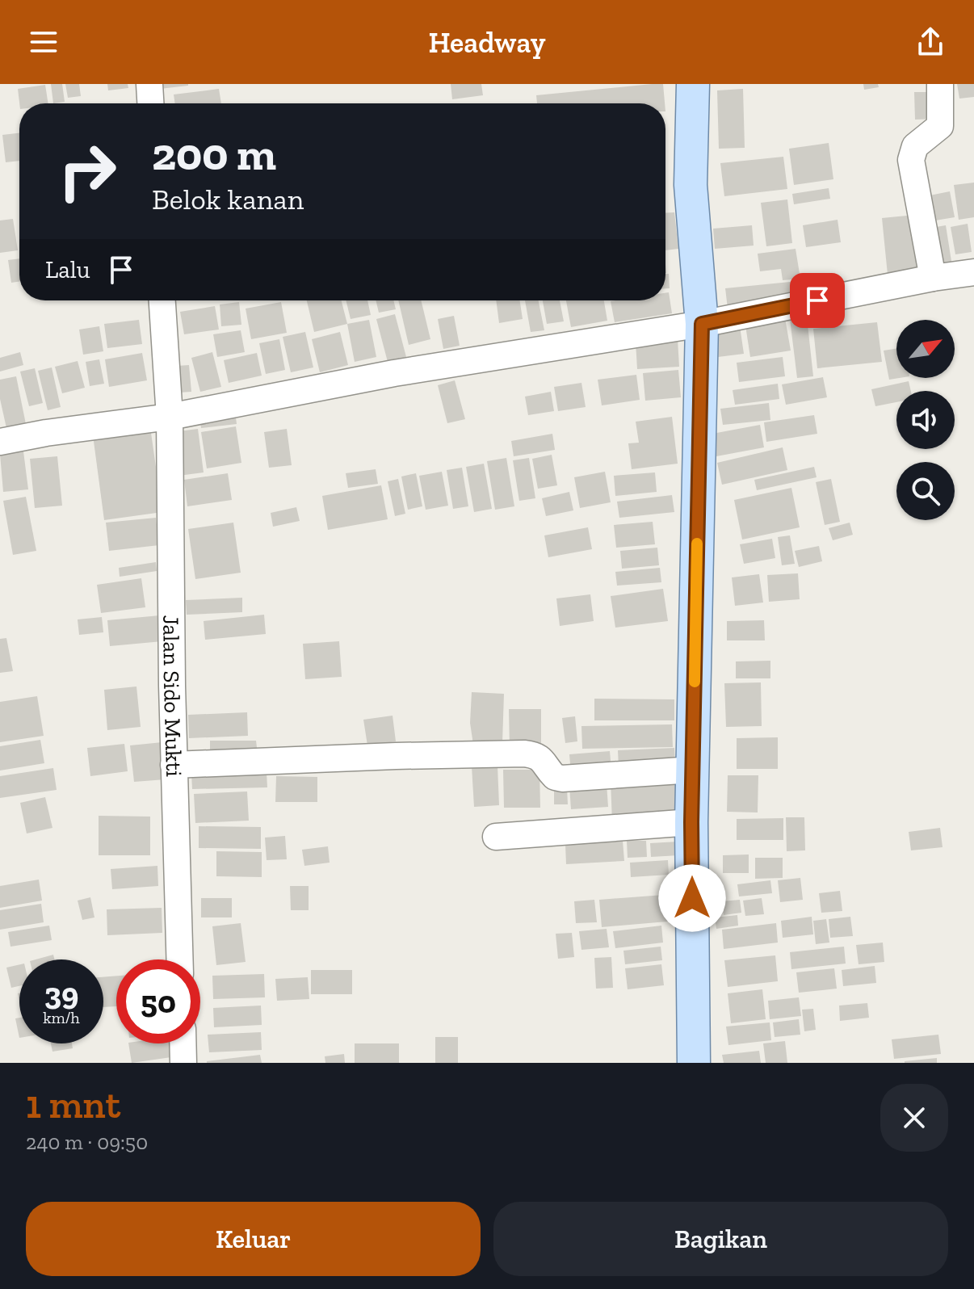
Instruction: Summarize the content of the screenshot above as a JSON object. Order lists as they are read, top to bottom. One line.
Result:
{"streets":{"street":["Jalan Sido Mukti"]},"north":"top right","page":{"header":"Headway","turn":["200 m","Belok kanan"],"then":"Lalu","speed":"39 km/h","limit":"50","heading":["1 mnt","240 m · 09:50"],"buttons":["Keluar","Bagikan"]}}
